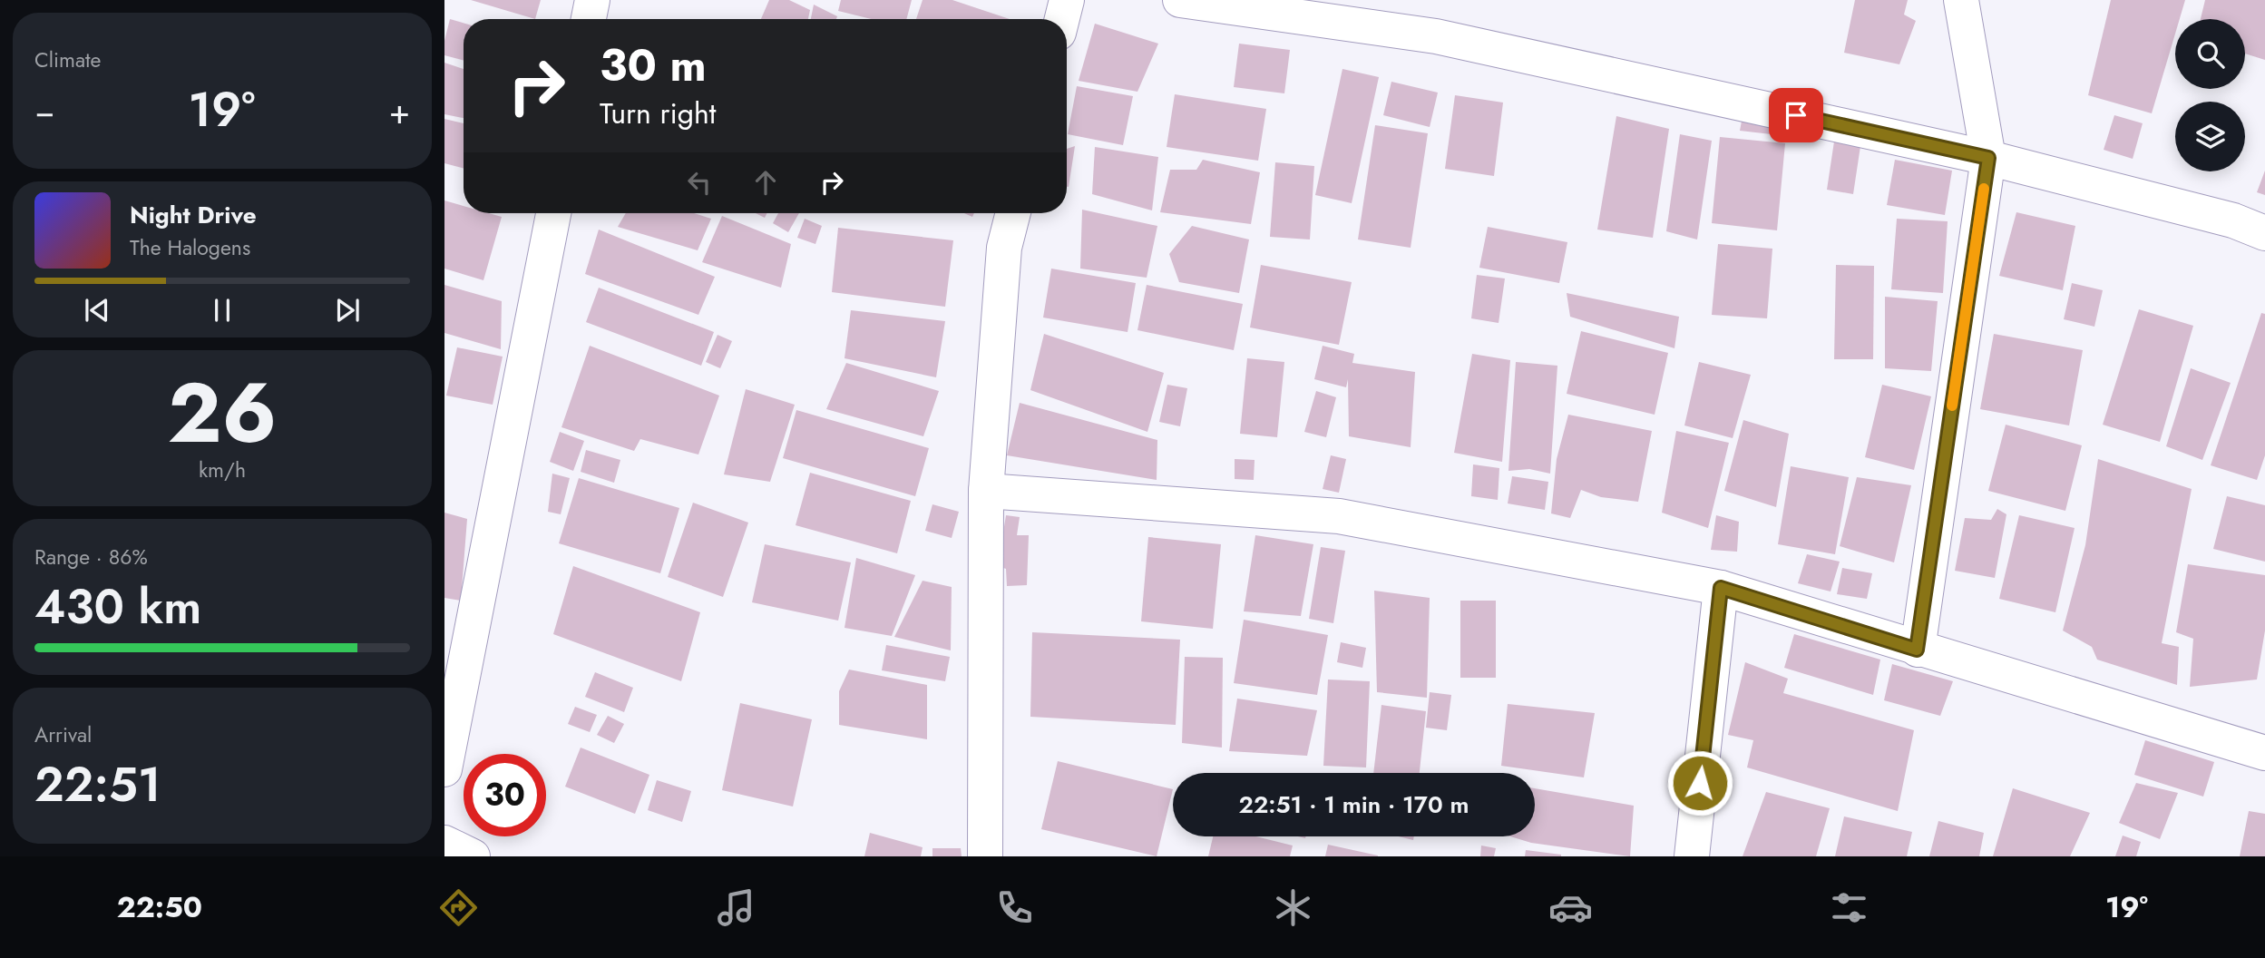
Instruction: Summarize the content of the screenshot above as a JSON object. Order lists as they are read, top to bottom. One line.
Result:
{"page":{"tile":["Climate",["26","km/h"],["Range · 86%","430 km"],["Arrival","22:51"]],"turn":["30 m","Turn right"],"heat":["−","19°","+"],"song":["Night Drive","The Halogens"],"limit":"30","trip":"22:51 · 1 min · 170 m","tabs":["22:50","19°"]}}
